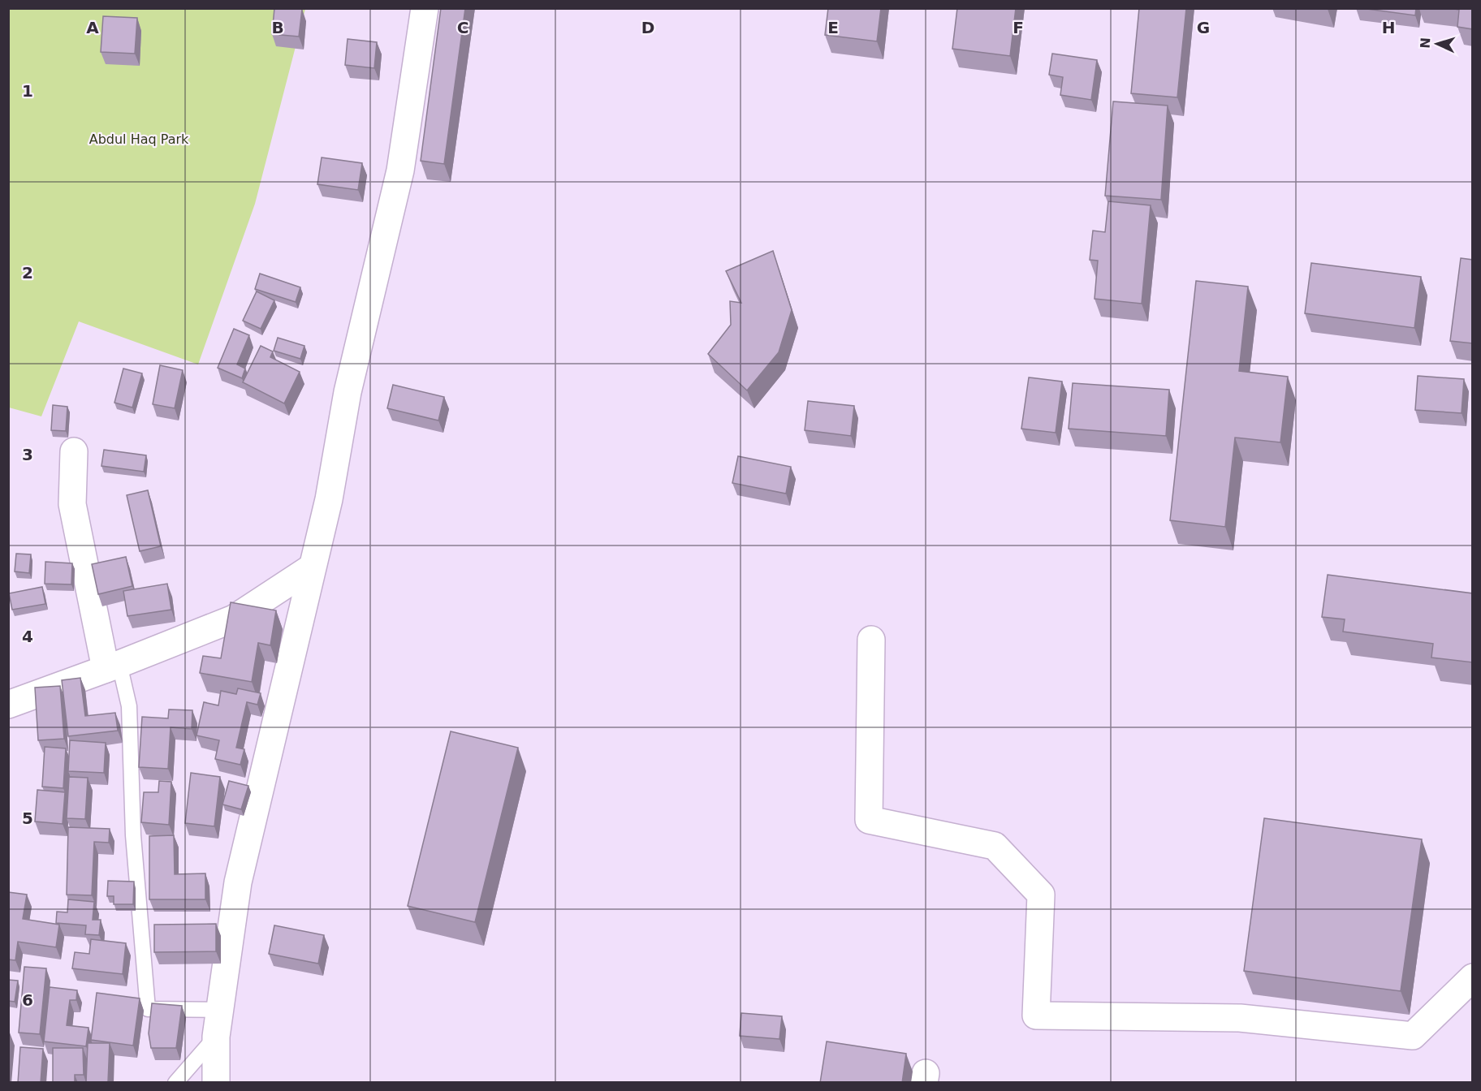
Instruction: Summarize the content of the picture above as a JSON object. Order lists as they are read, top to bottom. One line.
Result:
{"parks":["Abdul Haq Park"],"north":"left","grid":{"columns":["A","B","C","D","E","F","G","H"],"rows":["1","2","3","4","5","6"]}}
